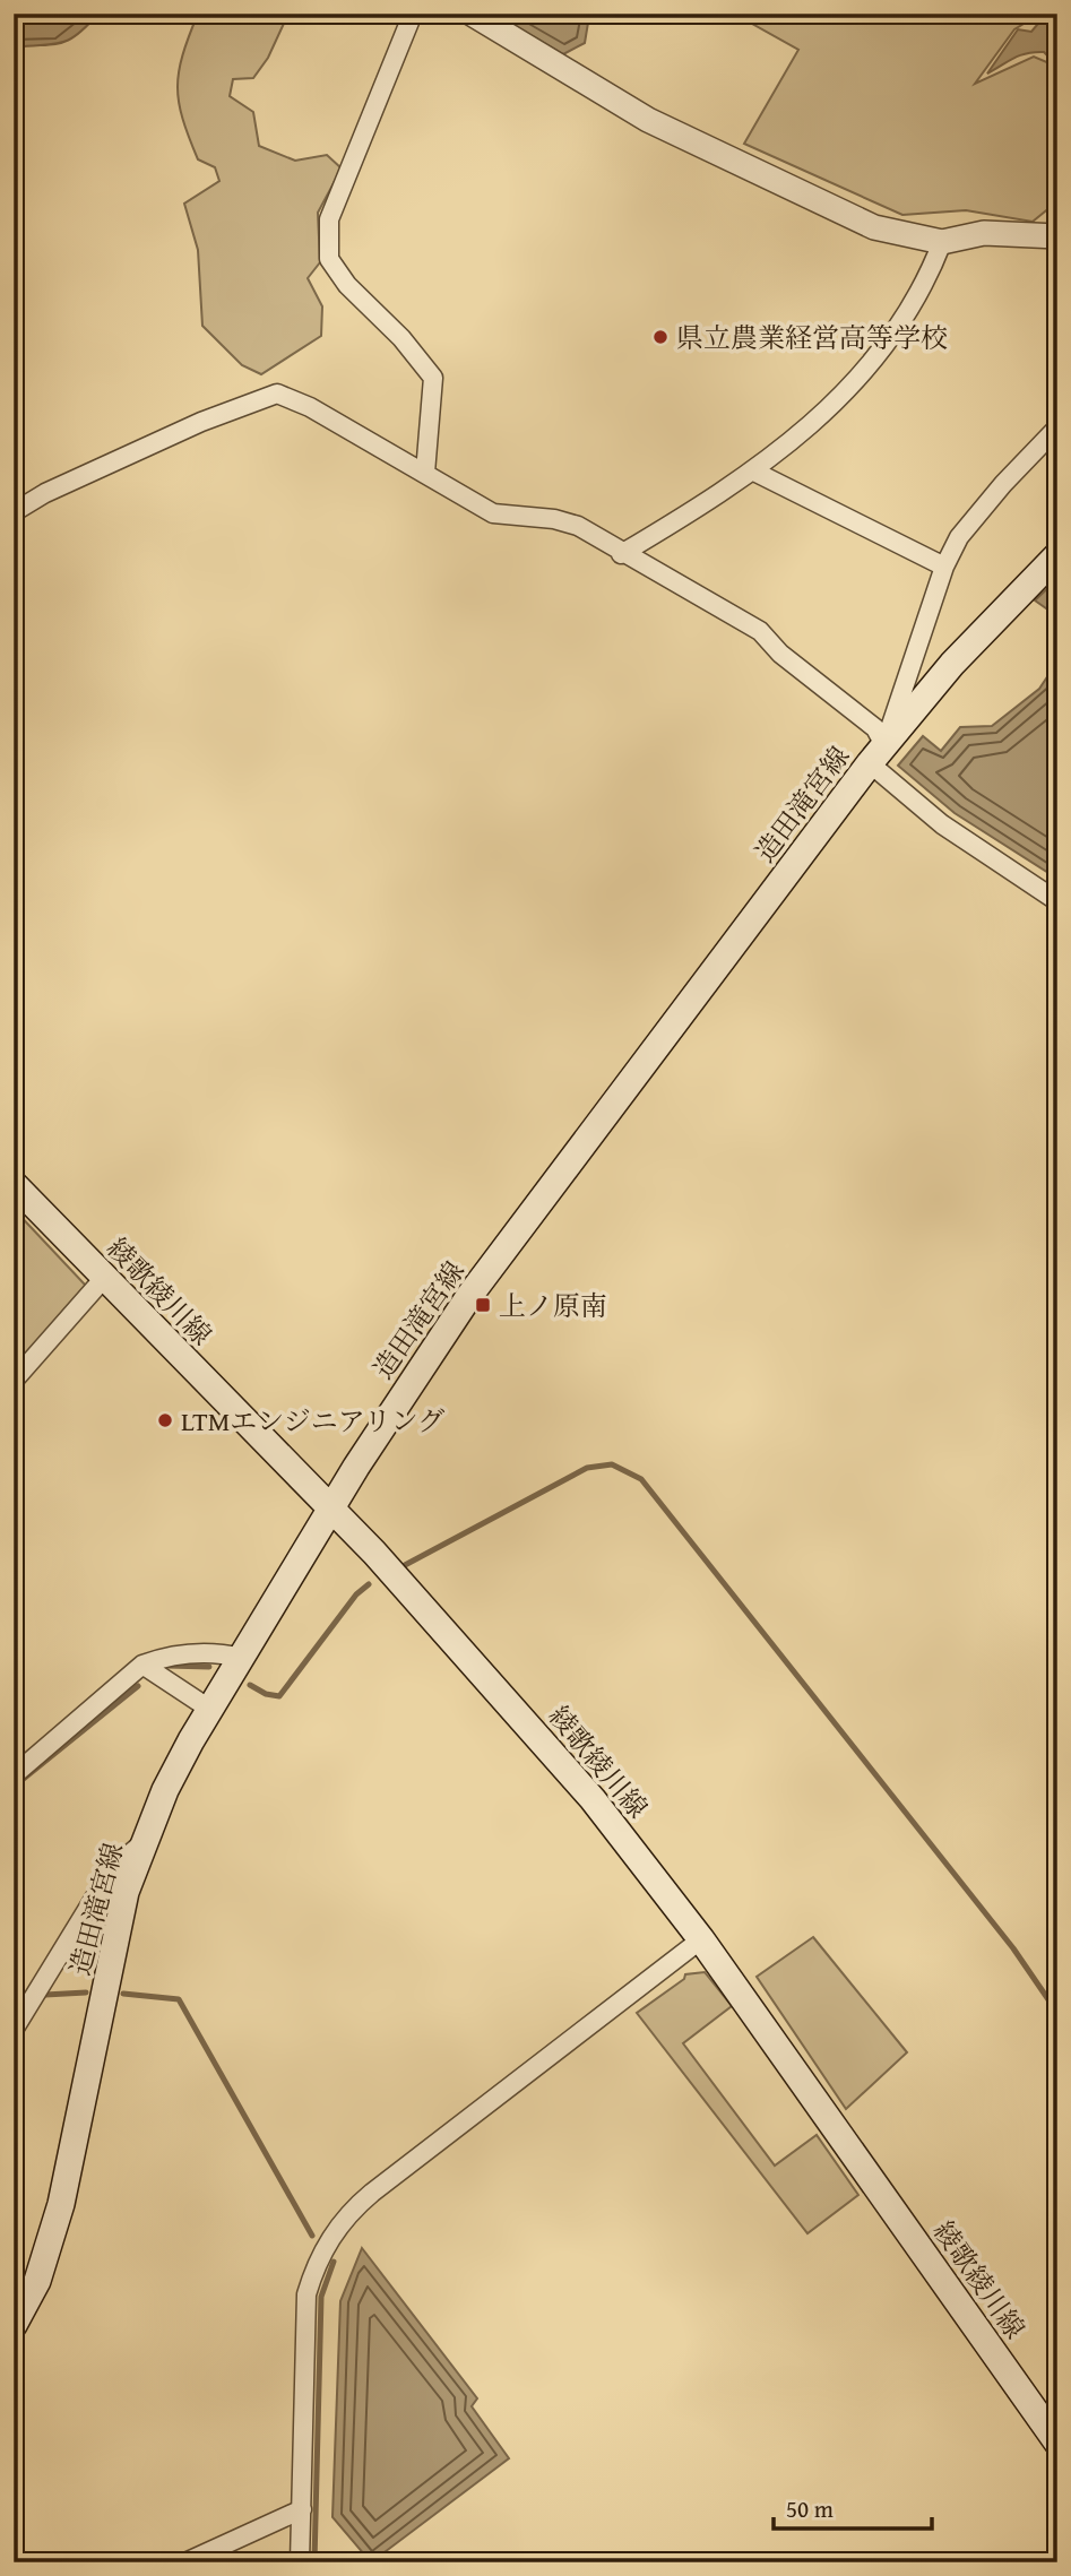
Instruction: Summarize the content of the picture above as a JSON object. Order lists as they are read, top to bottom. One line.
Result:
{"streets":{"main road":["造田滝宮線","綾歌綾川線"]},"crossings":[["造田滝宮線","綾歌綾川線"]],"places":{"other":["県立農業経営高等学校","LTMエンジニアリング"],"transit":["上ノ原南"]},"scale_bar":"50 m"}
